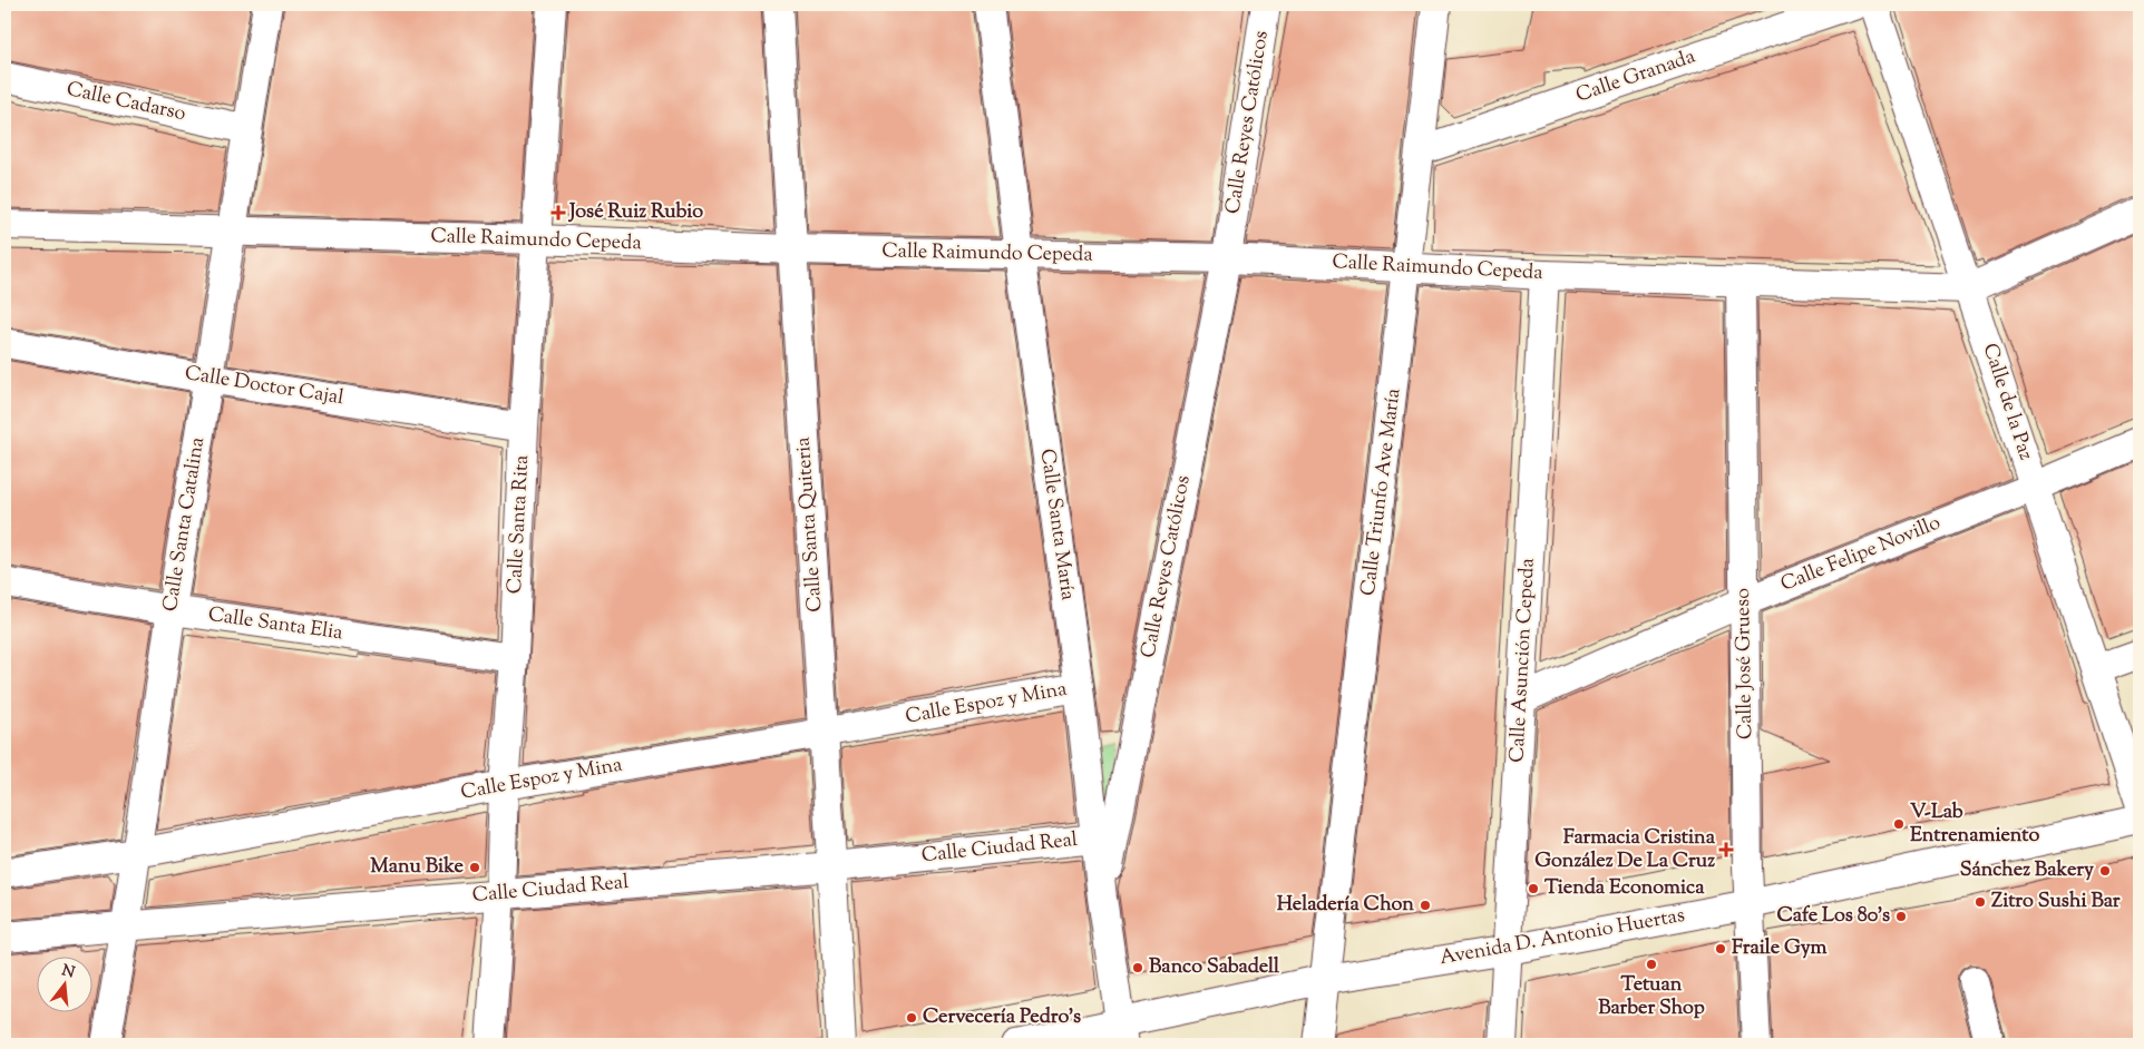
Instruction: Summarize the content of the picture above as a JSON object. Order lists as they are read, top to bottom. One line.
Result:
{"streets":{"street":["Calle Granada","Calle Cadarso","Calle Reyes Católicos","Calle Raimundo Cepeda","Calle Doctor Cajal","Calle de la Paz","Calle Triunfo Ave María","Calle Santa Catalina","Calle Santa Rita","Calle Santa Quiteria","Calle Santa María","Calle Felipe Novillo","Calle Santa Elia","Calle Asunción Cepeda","Calle José Grueso","Calle Espoz y Mina","Calle Ciudad Real","Avenida D. Antonio Huertas"]},"crossings":[["Calle Granada","Calle Triunfo Ave María"],["Calle Cadarso","Calle Santa Catalina"],["Calle Reyes Católicos","Calle Raimundo Cepeda"],["Calle Reyes Católicos","Calle Santa María"],["Calle Raimundo Cepeda","Calle de la Paz"],["Calle Raimundo Cepeda","Calle Triunfo Ave María"],["Calle Raimundo Cepeda","Calle Santa Catalina"],["Calle Raimundo Cepeda","Calle Santa Rita"],["Calle Raimundo Cepeda","Calle Santa Quiteria"],["Calle Raimundo Cepeda","Calle Santa María"],["Calle Raimundo Cepeda","Calle Asunción Cepeda"],["Calle Raimundo Cepeda","Calle José Grueso"],["Calle Doctor Cajal","Calle Santa Catalina"],["Calle Doctor Cajal","Calle Santa Rita"],["Calle de la Paz","Calle Felipe Novillo"],["Calle Triunfo Ave María","Avenida D. Antonio Huertas"],["Calle Santa Catalina","Calle Santa Elia"],["Calle Santa Catalina","Calle Espoz y Mina"],["Calle Santa Catalina","Calle Ciudad Real"],["Calle Santa Rita","Calle Santa Elia"],["Calle Santa Rita","Calle Espoz y Mina"],["Calle Santa Rita","Calle Ciudad Real"],["Calle Santa Quiteria","Calle Espoz y Mina"],["Calle Santa Quiteria","Calle Ciudad Real"],["Calle Santa María","Calle Espoz y Mina"],["Calle Santa María","Calle Ciudad Real"],["Calle Santa María","Avenida D. Antonio Huertas"],["Calle Felipe Novillo","Calle Asunción Cepeda"],["Calle Felipe Novillo","Calle José Grueso"],["Calle Asunción Cepeda","Avenida D. Antonio Huertas"],["Calle José Grueso","Avenida D. Antonio Huertas"]],"places":{"health":["José Ruiz Rubio","Farmacia Cristina González De La Cruz"],"other":["V-Lab Entrenamiento","Manu Bike","Sánchez Bakery","Tienda Economica","Zitro Sushi Bar","Heladería Chon","Cafe Los 80's","Fraile Gym","Tetuan Barber Shop","Banco Sabadell","Cervecería Pedro's"]},"north":"top"}
